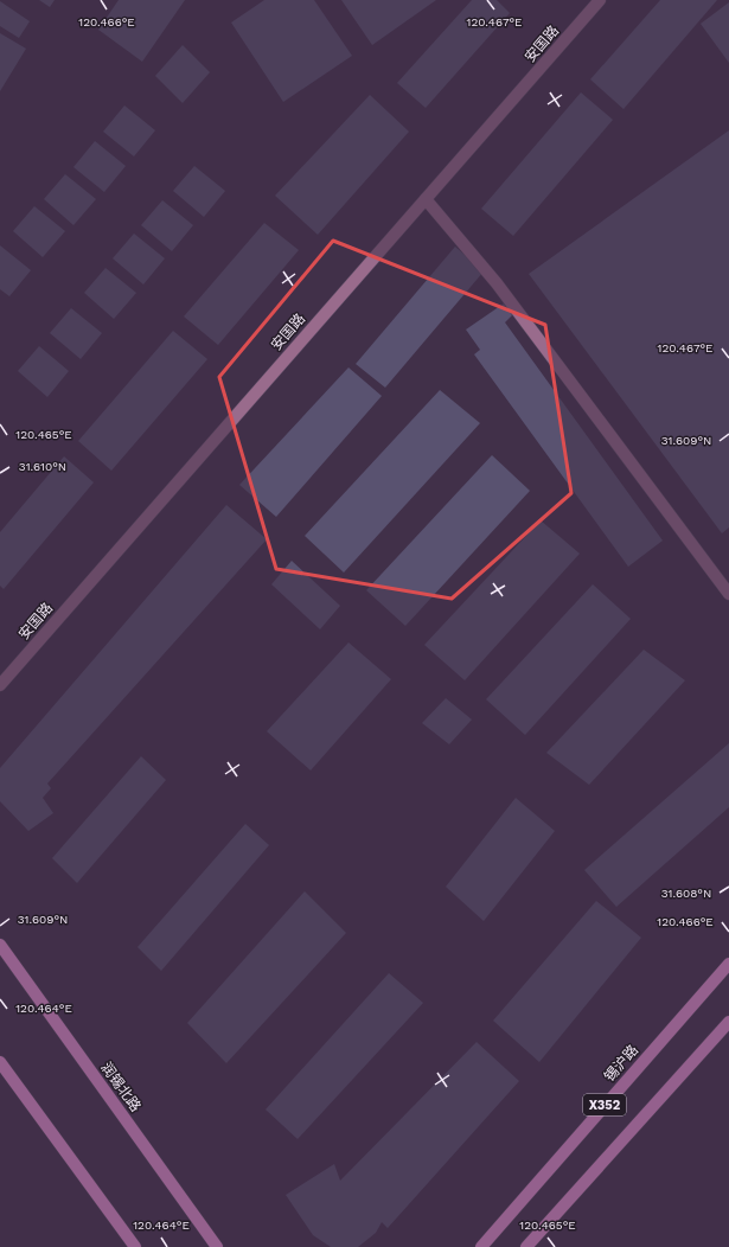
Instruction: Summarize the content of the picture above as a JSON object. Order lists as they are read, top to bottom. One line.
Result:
{"streets":{"main road":["锡沪路","润锡北路","X352"],"street":["安国路"]},"coordinates":["120.466°E","120.467°E","120.465°E","31.609°N","31.610°N","31.608°N","120.464°E"]}
